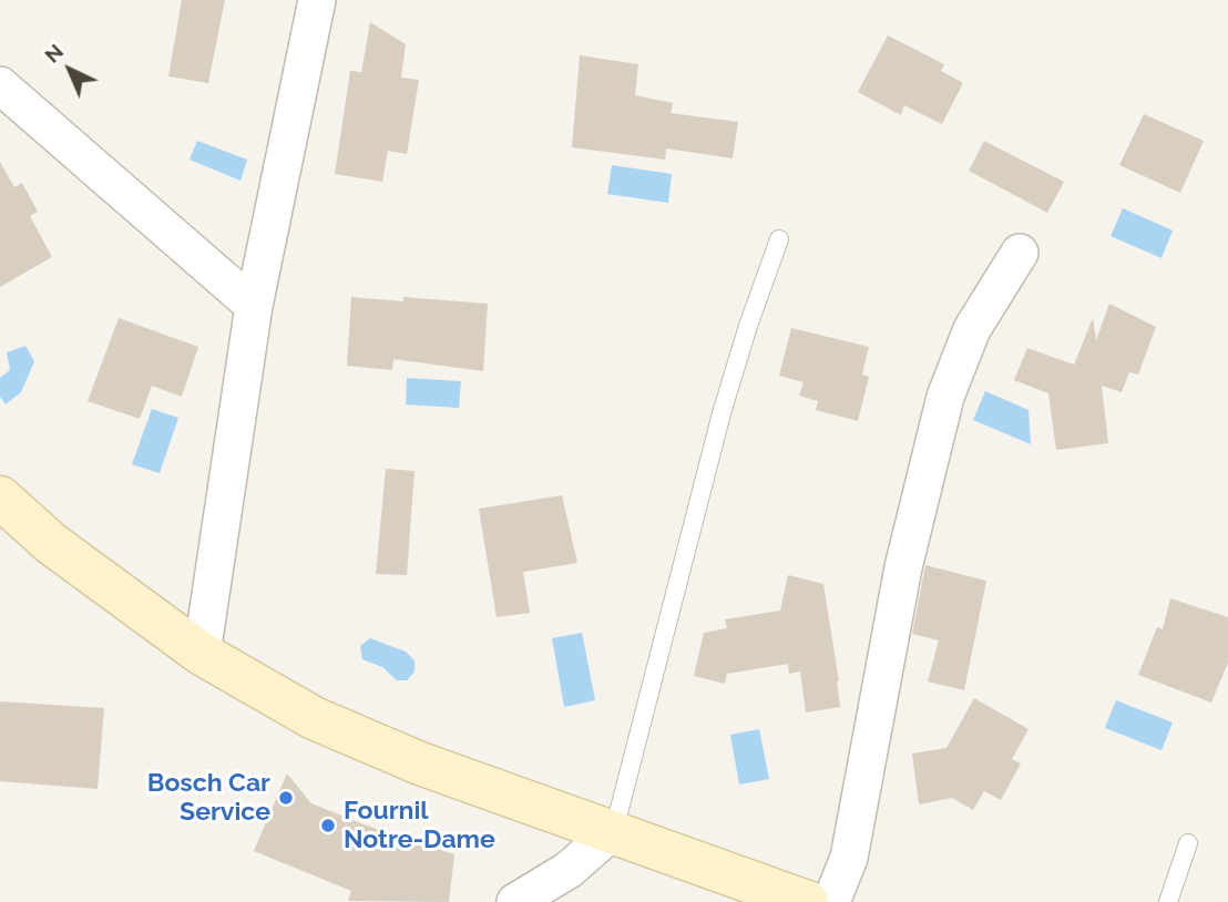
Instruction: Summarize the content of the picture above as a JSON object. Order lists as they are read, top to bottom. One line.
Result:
{"places":["Bosch Car Service","Fournil Notre-Dame"],"north":"top left"}
